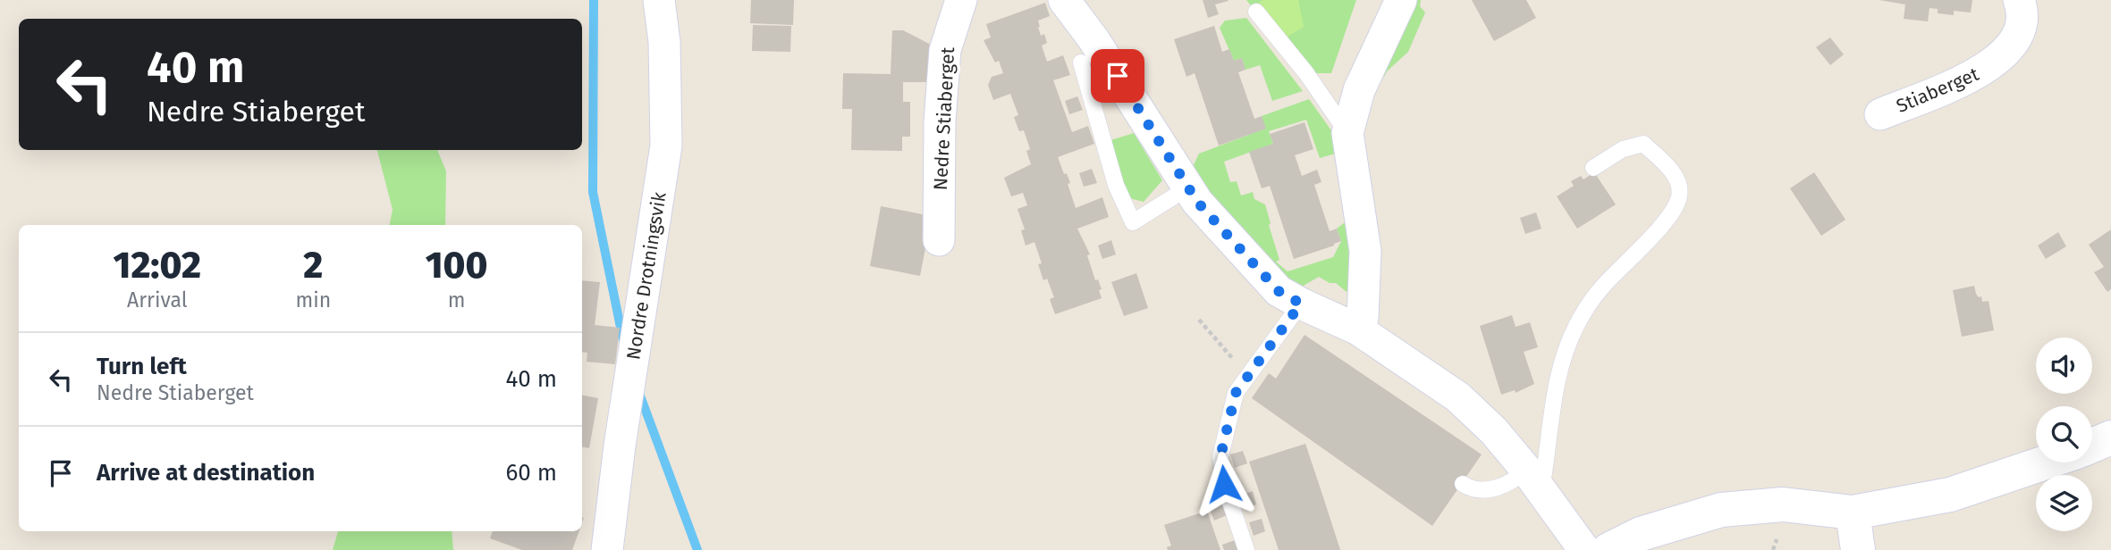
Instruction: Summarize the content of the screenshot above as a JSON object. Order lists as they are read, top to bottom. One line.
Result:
{"streets":{"street":["Stiaberget","Nedre Stiaberget","Nordre Drotningsvik"]},"page":{"turn":["40 m","Nedre Stiaberget"],"eta":["12:02","Arrival","2","min","100","m"],"list":[{"name":"Turn left","note":"Nedre Stiaberget","value":"40 m"},{"name":"Arrive at destination","value":"60 m"}]}}
